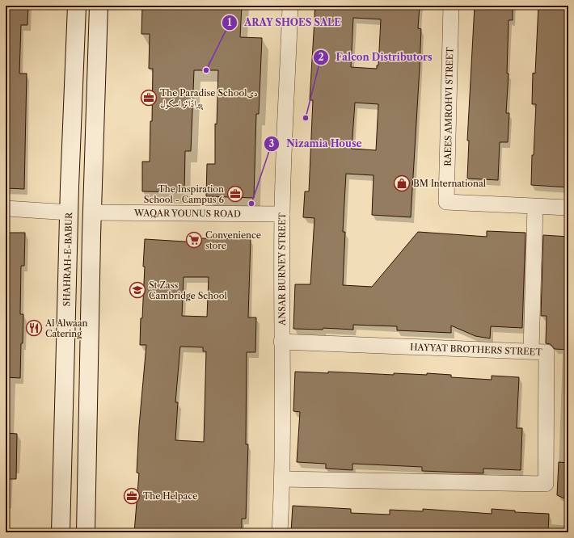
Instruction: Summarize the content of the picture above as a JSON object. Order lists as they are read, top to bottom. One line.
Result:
{"streets":{"main road":["SHAHRAH-E-BABUR"],"street":["RAEES AMROHVI STREET","WAQAR YOUNUS ROAD","ANSAR BURNEY STREET","HAYYAT BROTHERS STREET"]},"crossings":[["WAQAR YOUNUS ROAD","ANSAR BURNEY STREET"],["ANSAR BURNEY STREET","HAYYAT BROTHERS STREET"]],"places":{"other":["ARAY SHOES SALE","Falcon Distributors","Nizamia House"],"office":["The Paradise Schoolدی پیراڈائز اسکول","The Inspiration School - Campus 6","The Helpace"],"shop":["BM International"],"supermarket":["Convenience store"],"school or university":["St Zass Cambridge School"],"restaurant":["Al Alwaan Catering"]}}
